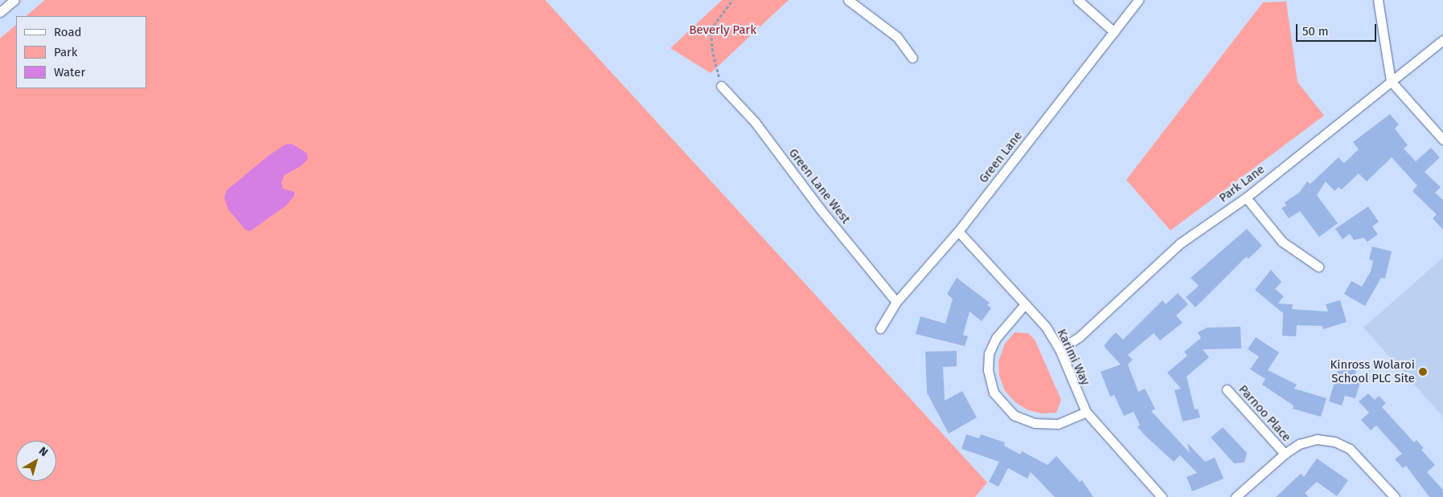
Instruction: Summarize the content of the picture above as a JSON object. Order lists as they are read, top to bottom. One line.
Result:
{"streets":{"street":["Green Lane","Park Lane","Green Lane West","Karimi Way","Parnoo Place"]},"crossings":[["Green Lane","Green Lane West"],["Green Lane","Karimi Way"],["Park Lane","Karimi Way"]],"parks":["Beverly Park"],"places":["Kinross Wolaroi School PLC Site"],"legend":["Road","Park","Water"],"scale_bar":"50 m","north":"top right"}
